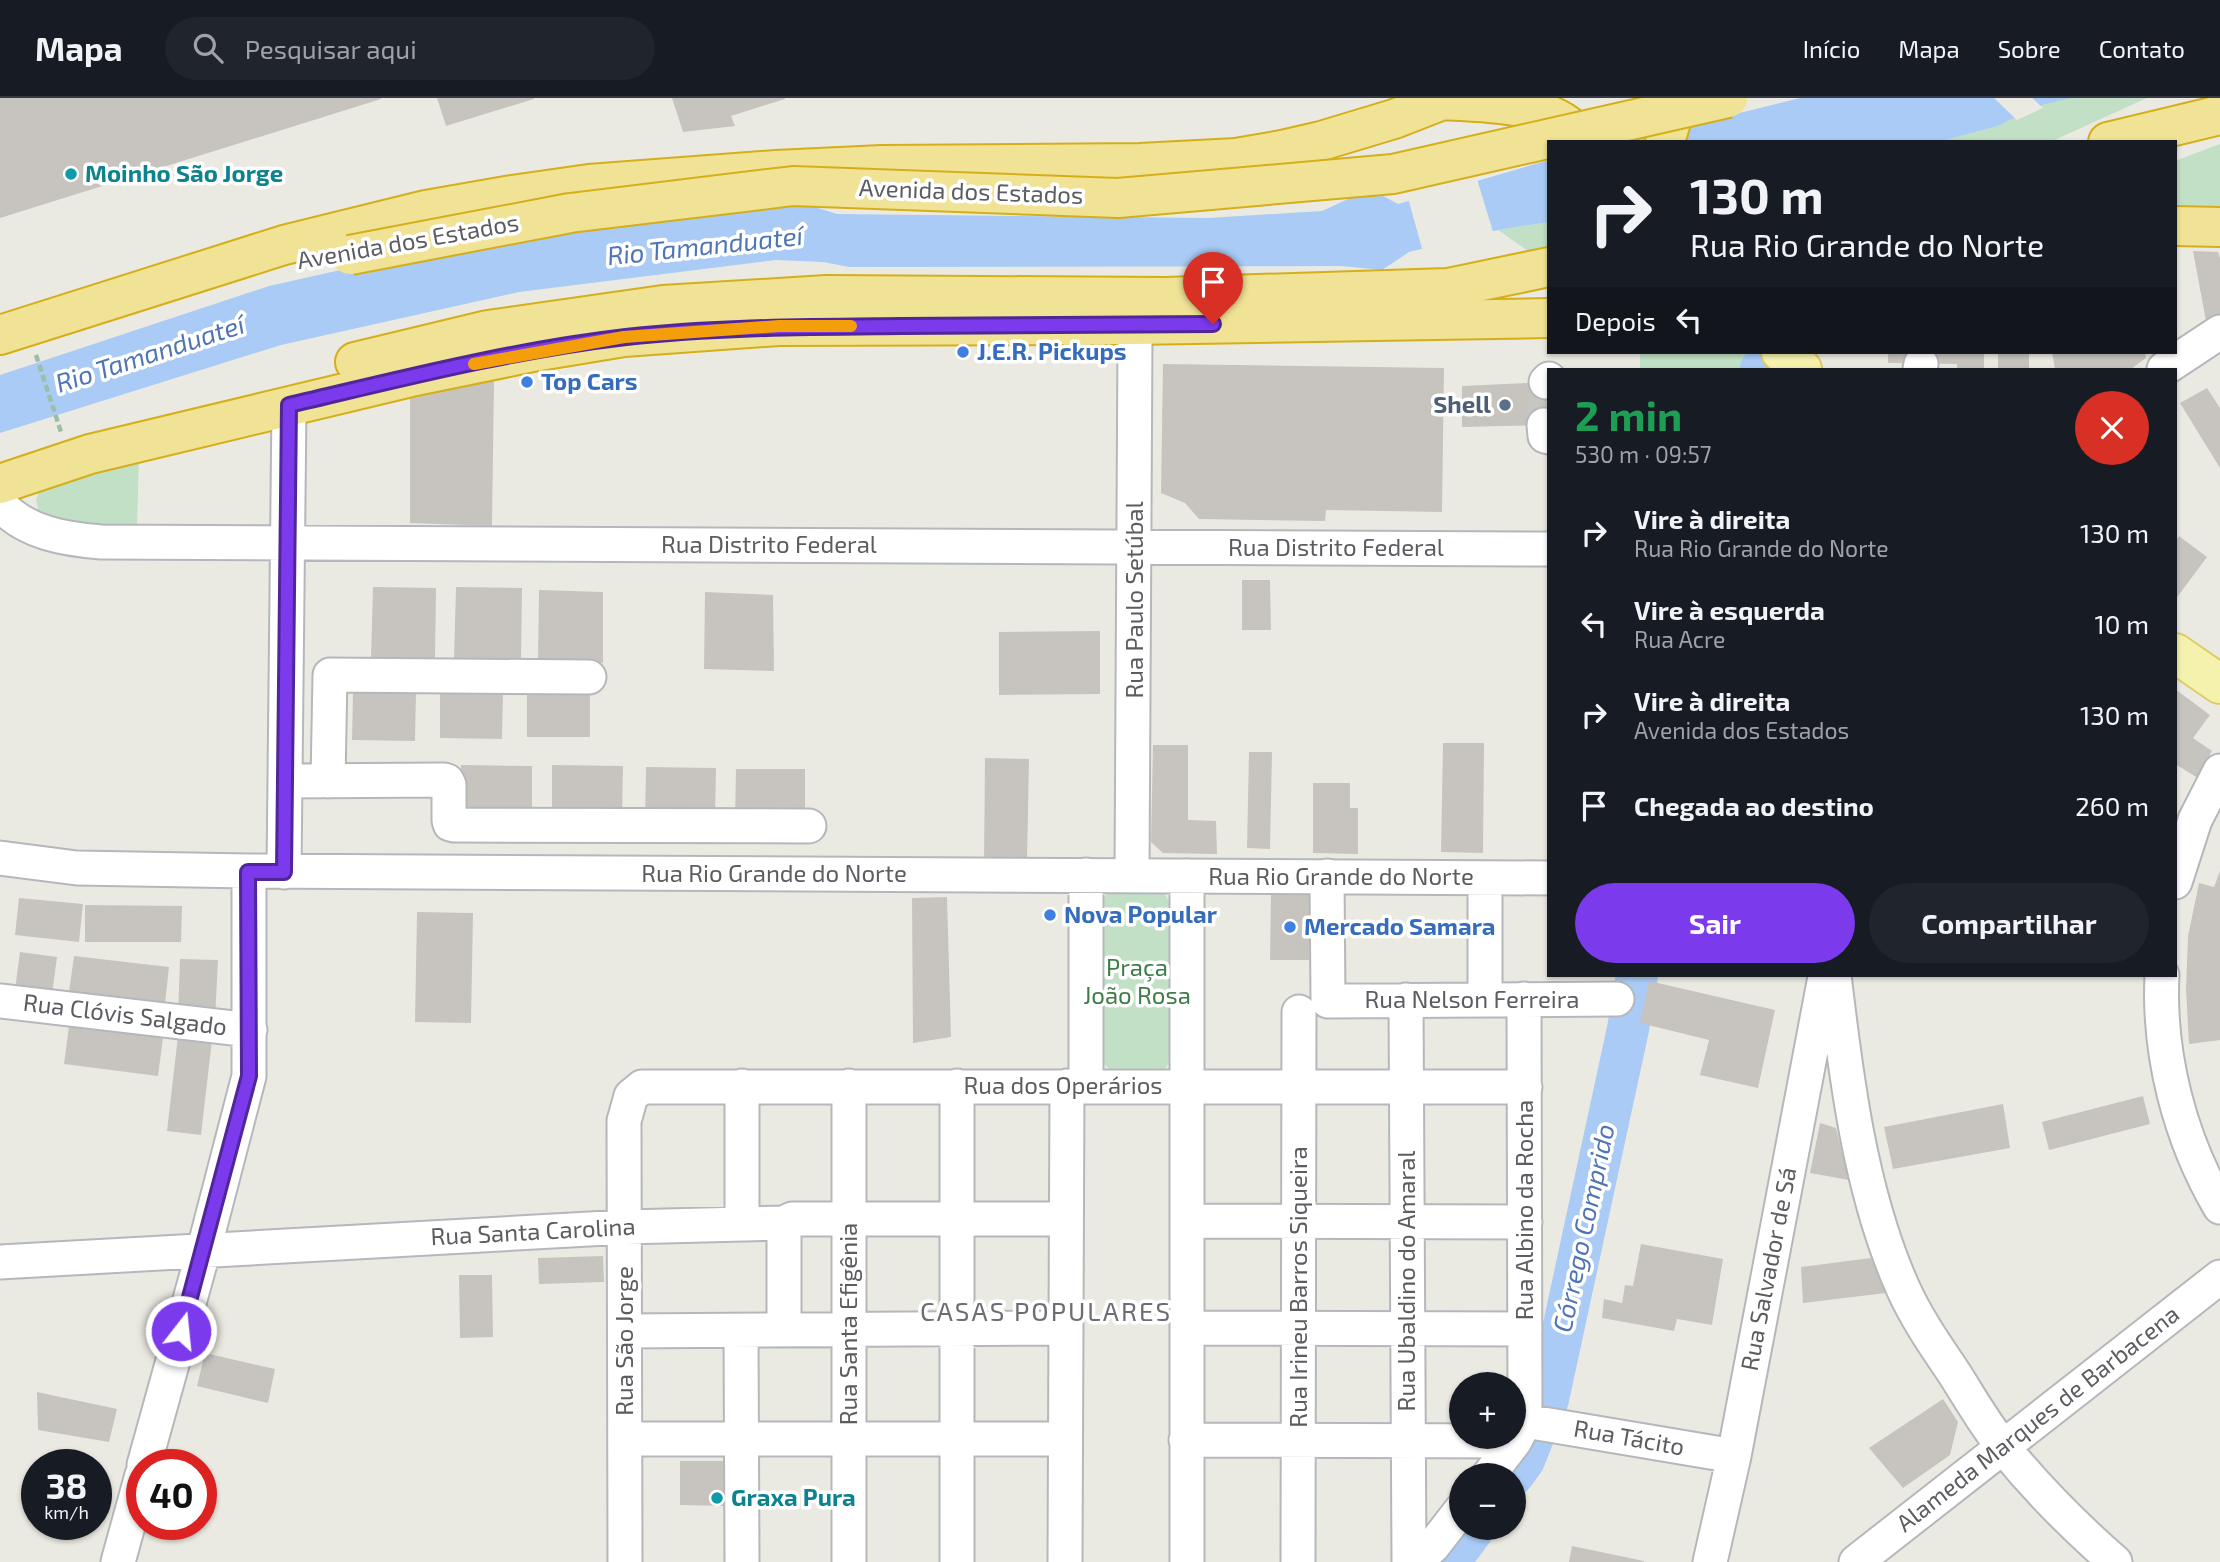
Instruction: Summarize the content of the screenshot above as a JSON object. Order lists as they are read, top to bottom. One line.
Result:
{"streets":{"highway":["Avenida dos Estados"],"street":["Rua Distrito Federal","Rua Paulo Setúbal","Rua Rio Grande do Norte","Rua Nelson Ferreira","Rua Clóvis Salgado","Rua dos Operários","Rua Albino da Rocha","Rua Santa Carolina","Rua Salvador de Sá","Rua Ubaldino do Amaral","Rua Irineu Barros Siqueira","Rua Santa Efigênia","Rua São Jorge","Alameda Marques de Barbacena","Rua Tácito"]},"crossings":[["Rua Distrito Federal","Rua Paulo Setúbal"],["Rua Paulo Setúbal","Rua Rio Grande do Norte"],["Rua Rio Grande do Norte","Rua Irineu Barros Siqueira"],["Rua Nelson Ferreira","Rua Albino da Rocha"],["Rua Nelson Ferreira","Rua Ubaldino do Amaral"],["Rua Nelson Ferreira","Rua Irineu Barros Siqueira"],["Rua dos Operários","Rua Albino da Rocha"],["Rua dos Operários","Rua Ubaldino do Amaral"],["Rua dos Operários","Rua Irineu Barros Siqueira"],["Rua dos Operários","Rua Santa Efigênia"],["Rua dos Operários","Rua São Jorge"],["Rua Albino da Rocha","Rua Tácito"],["Rua Santa Carolina","Rua Santa Efigênia"],["Rua Santa Carolina","Rua São Jorge"],["Rua Salvador de Sá","Rua Tácito"],["Rua Ubaldino do Amaral","Rua Tácito"],["Rua Irineu Barros Siqueira","Rua Tácito"]],"districts":["CASAS POPULARES"],"water":["Rio Tamanduateí","Córrego Comprido"],"parks":["Praça João Rosa"],"places":["Moinho São Jorge","J.E.R. Pickups","Top Cars","Shell","Nova Popular","Mercado Samara","Graxa Pura"],"page":{"header":"Mapa","search":"Pesquisar aqui","nav":["Início","Mapa","Sobre","Contato"],"turn":["130 m","Rua Rio Grande do Norte"],"then":"Depois","heading":["2 min","530 m · 09:57"],"list":[{"name":"Vire à direita","note":"Rua Rio Grande do Norte","value":"130 m"},{"name":"Vire à esquerda","note":"Rua Acre","value":"10 m"},{"name":"Vire à direita","note":"Avenida dos Estados","value":"130 m"},{"name":"Chegada ao destino","value":"260 m"}],"buttons":["Sair","Compartilhar"],"map_buttons":["+","−"],"speed":"38 km/h","limit":"40"}}
